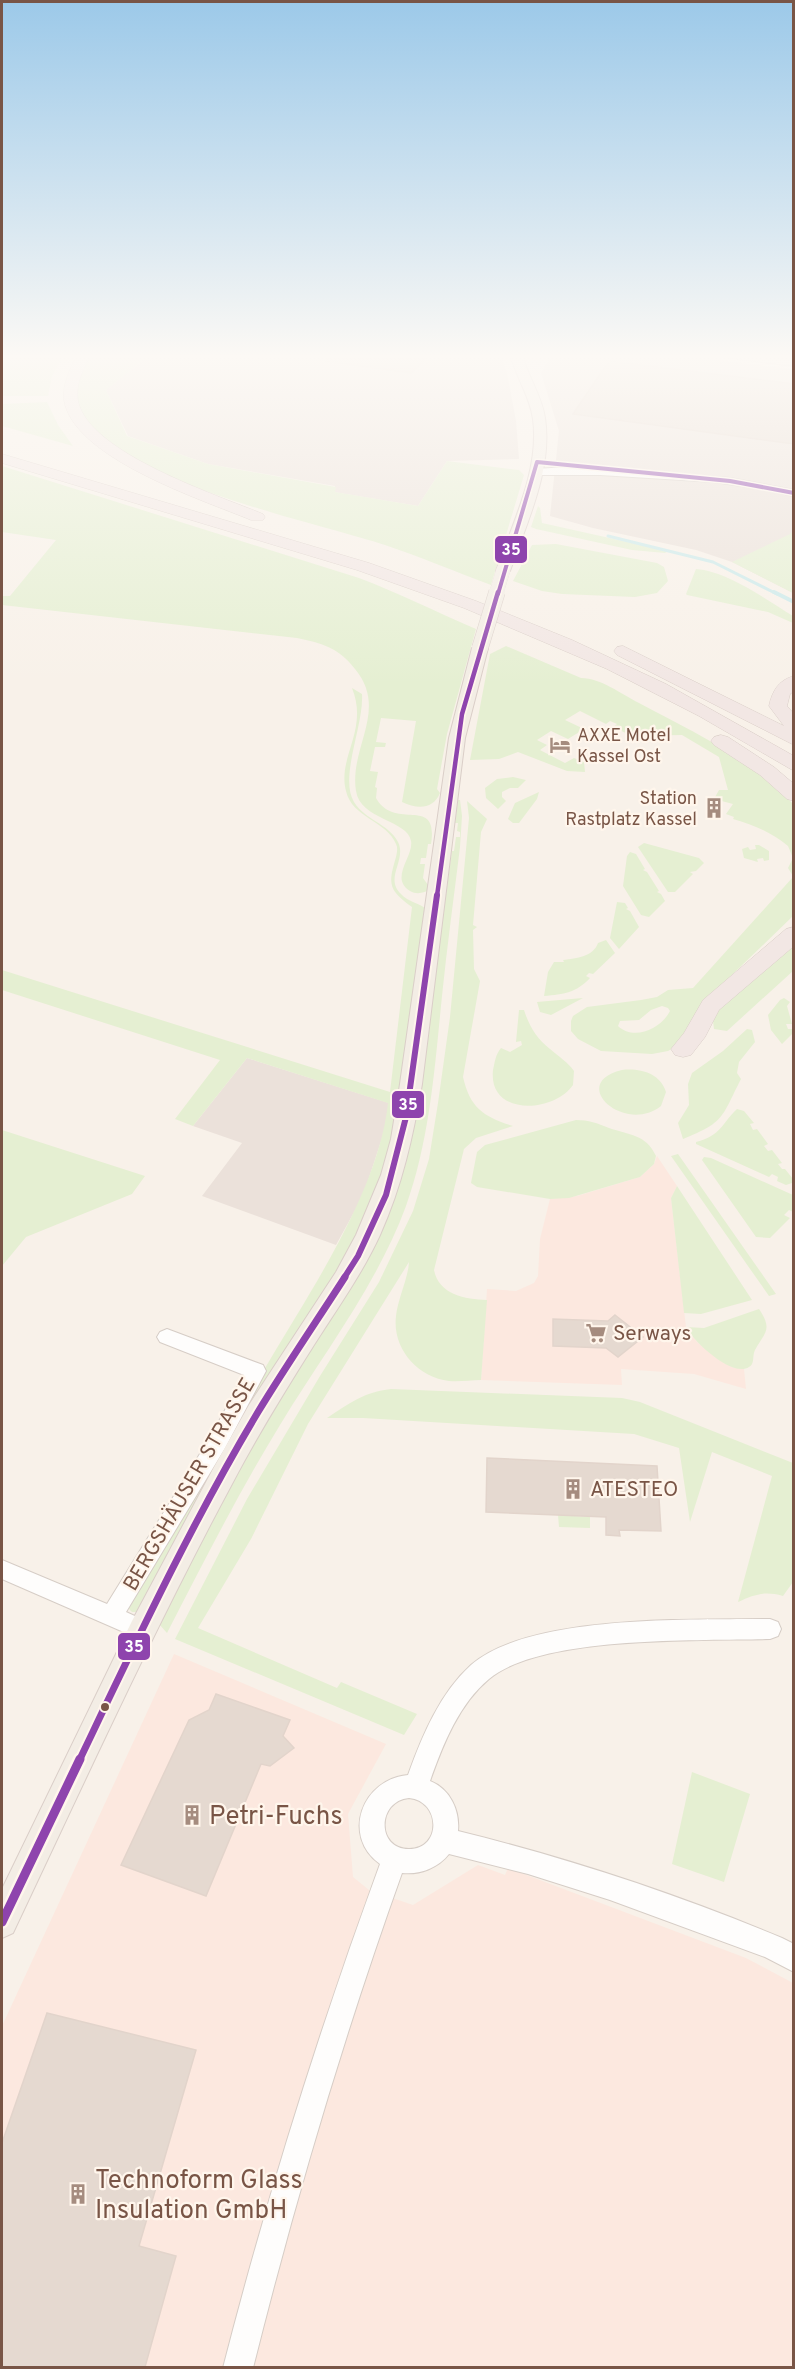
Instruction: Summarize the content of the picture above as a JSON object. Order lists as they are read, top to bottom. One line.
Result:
{"streets":{"main road":["BERGSHÄUSER STRASSE"]},"places":{"hotel":["AXXE Motel Kassel Ost"],"building":["Station Rastplatz Kassel","ATESTEO","Petri-Fuchs","Technoform Glass Insulation GmbH"],"supermarket":["Serways"]},"lines":["transit line 35"]}
